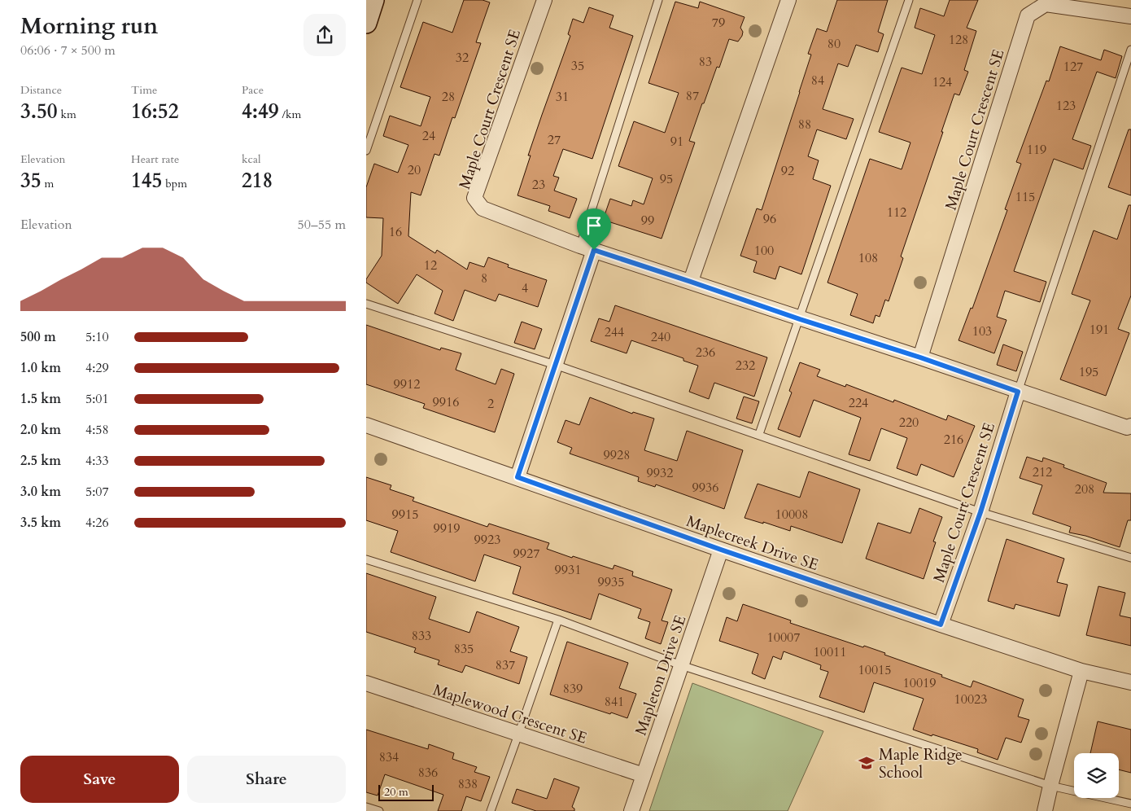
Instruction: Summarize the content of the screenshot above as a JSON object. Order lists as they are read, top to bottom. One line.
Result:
{"streets":{"street":["Maple Court Crescent SE","Maplecreek Drive SE","Mapleton Drive SE","Maplewood Crescent SE"]},"crossings":[["Maple Court Crescent SE","Maplecreek Drive SE"],["Maplecreek Drive SE","Mapleton Drive SE"],["Mapleton Drive SE","Maplewood Crescent SE"]],"places":{"school or university":["Maple Ridge School"]},"house_numbers":["79","128","80","32","83","35","127","84","124","87","28","31","123","88","24","27","91","119","20","92","95","23","115","112","96","99","16","100","108","12","8","4","191","103","244","240","236","232","195","9912","9916","224","2","220","216","9928","212","9932","9936","208","9915","10008","9919","9923","9927","9931","9935","833","10007","835","10011","837","10015","10019","839","10023","841","834","836","838"],"scale_bar":"20 m","page":{"heading":["Morning run","06:06 · 7 × 500 m"],"stats":[["Distance","3.50 km"],["Time","16:52"],["Pace","4:49 /km"],["Elevation","35 m"],["Heart rate","145 bpm"],["kcal","218"]],"chart":["Elevation","50–55 m"],"list":[{"name":"500 m","note":"5:10"},{"name":"1.0 km","note":"4:29"},{"name":"1.5 km","note":"5:01"},{"name":"2.0 km","note":"4:58"},{"name":"2.5 km","note":"4:33"},{"name":"3.0 km","note":"5:07"},{"name":"3.5 km","note":"4:26"}],"buttons":["Save","Share"],"scale":"20 m"}}
